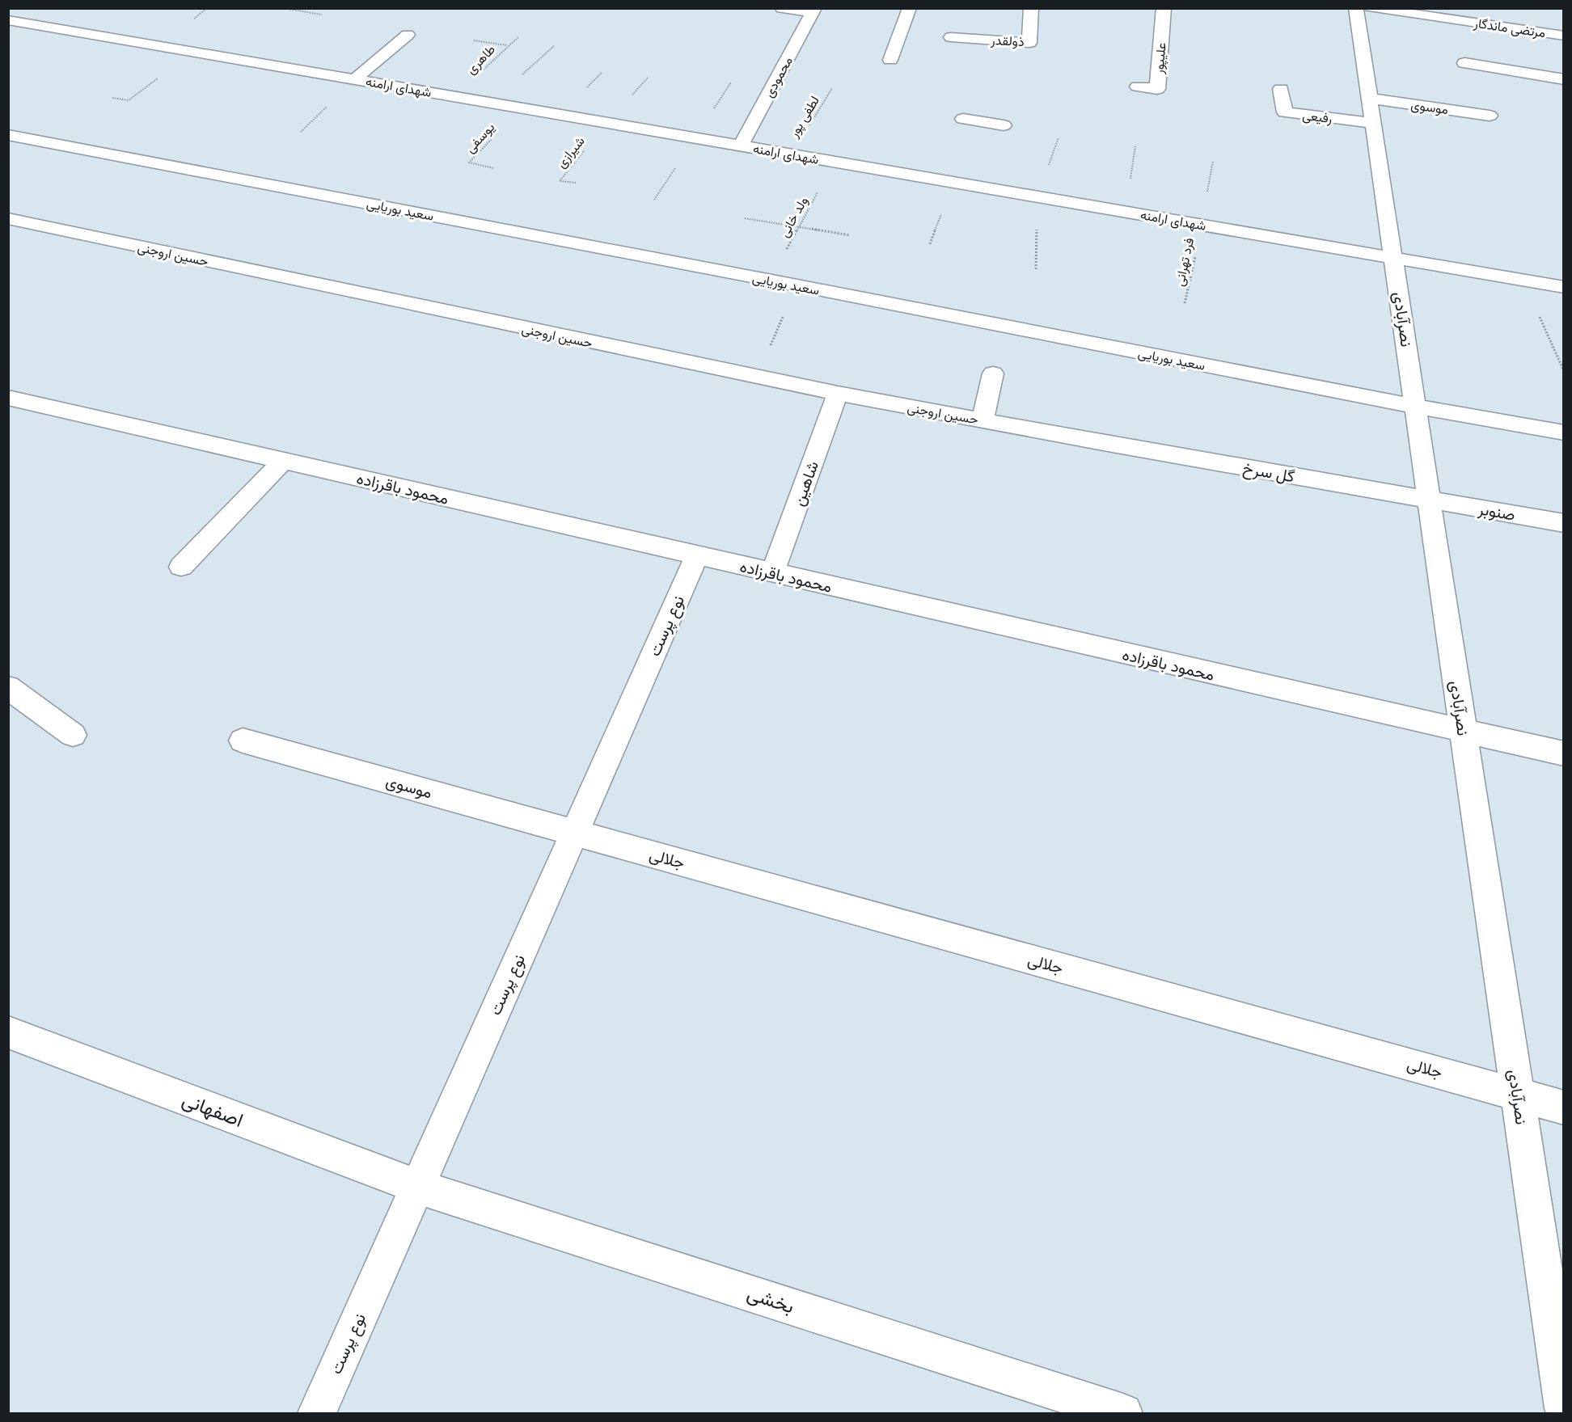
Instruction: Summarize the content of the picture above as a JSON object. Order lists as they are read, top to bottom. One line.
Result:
{"streets":{"street":["مرتضی ماندگار","ذولقدر","علیپور","محمودی","شهدای ارامنه","موسوی","رفیعی","سعید بوریایی","حسین اروجنی","نصرآبادی","گل سرخ","شاهین","محمود باقرزاده","صنوبر","نوع پرست","جلالی","اصفهانی","بخشی"],"path":["طاهری","لطفی پور","یوسفی","شیرازی","ولد خانی","فرد تهرانی"]},"crossings":[["طاهری","شهدای ارامنه"],["محمودی","شهدای ارامنه"],["شهدای ارامنه","لطفی پور"],["شهدای ارامنه","یوسفی"],["شهدای ارامنه","شیرازی"],["شهدای ارامنه","ولد خانی"],["شهدای ارامنه","فرد تهرانی"],["شهدای ارامنه","نصرآبادی"],["موسوی","رفیعی"],["موسوی","نصرآبادی"],["موسوی","نوع پرست"],["موسوی","جلالی"],["رفیعی","نصرآبادی"],["سعید بوریایی","ولد خانی"],["سعید بوریایی","نصرآبادی"],["حسین اروجنی","گل سرخ"],["حسین اروجنی","شاهین"],["نصرآبادی","گل سرخ"],["نصرآبادی","محمود باقرزاده"],["نصرآبادی","صنوبر"],["نصرآبادی","جلالی"],["گل سرخ","صنوبر"],["شاهین","محمود باقرزاده"],["محمود باقرزاده","نوع پرست"],["نوع پرست","جلالی"],["نوع پرست","اصفهانی"],["نوع پرست","بخشی"],["اصفهانی","بخشی"]]}
